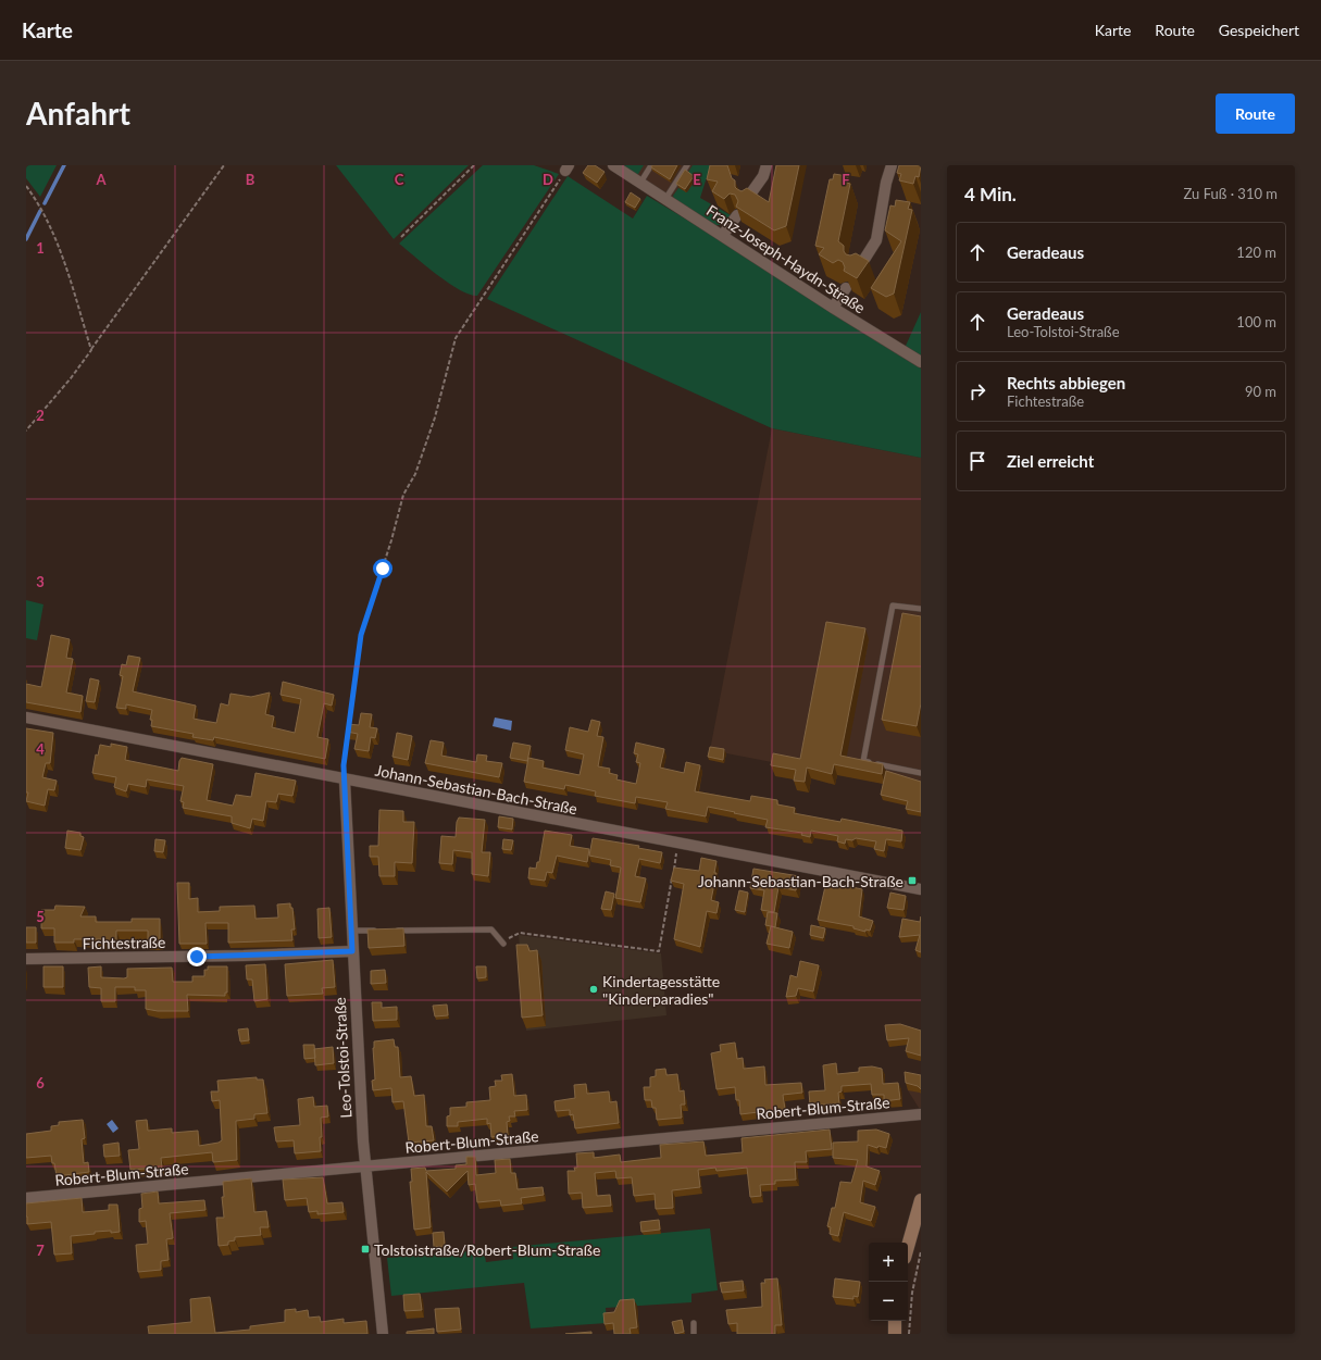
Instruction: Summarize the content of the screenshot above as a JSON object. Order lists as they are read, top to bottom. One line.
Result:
{"streets":{"street":["Franz-Joseph-Haydn-Straße","Johann-Sebastian-Bach-Straße","Fichtestraße","Leo-Tolstoi-Straße","Robert-Blum-Straße"]},"crossings":[["Johann-Sebastian-Bach-Straße","Leo-Tolstoi-Straße"],["Fichtestraße","Leo-Tolstoi-Straße"],["Leo-Tolstoi-Straße","Robert-Blum-Straße"]],"places":{"transit":["Johann-Sebastian-Bach-Straße","Tolstoistraße/Robert-Blum-Straße"],"other":["Kindertagesstätte \"Kinderparadies\""]},"page":{"header":"Karte","nav":["Karte","Route","Gespeichert"],"buttons":"Route","title":"Anfahrt","heading":["4 Min.","Zu Fuß · 310 m"],"list":[["Geradeaus","120 m"],["Geradeaus","Leo-Tolstoi-Straße","100 m"],["Rechts abbiegen","Fichtestraße","90 m"],"Ziel erreicht"],"map_buttons":["+","−"]},"grid":{"columns":["A","B","C","D","E","F"],"rows":["1","2","3","4","5","6","7"]}}
